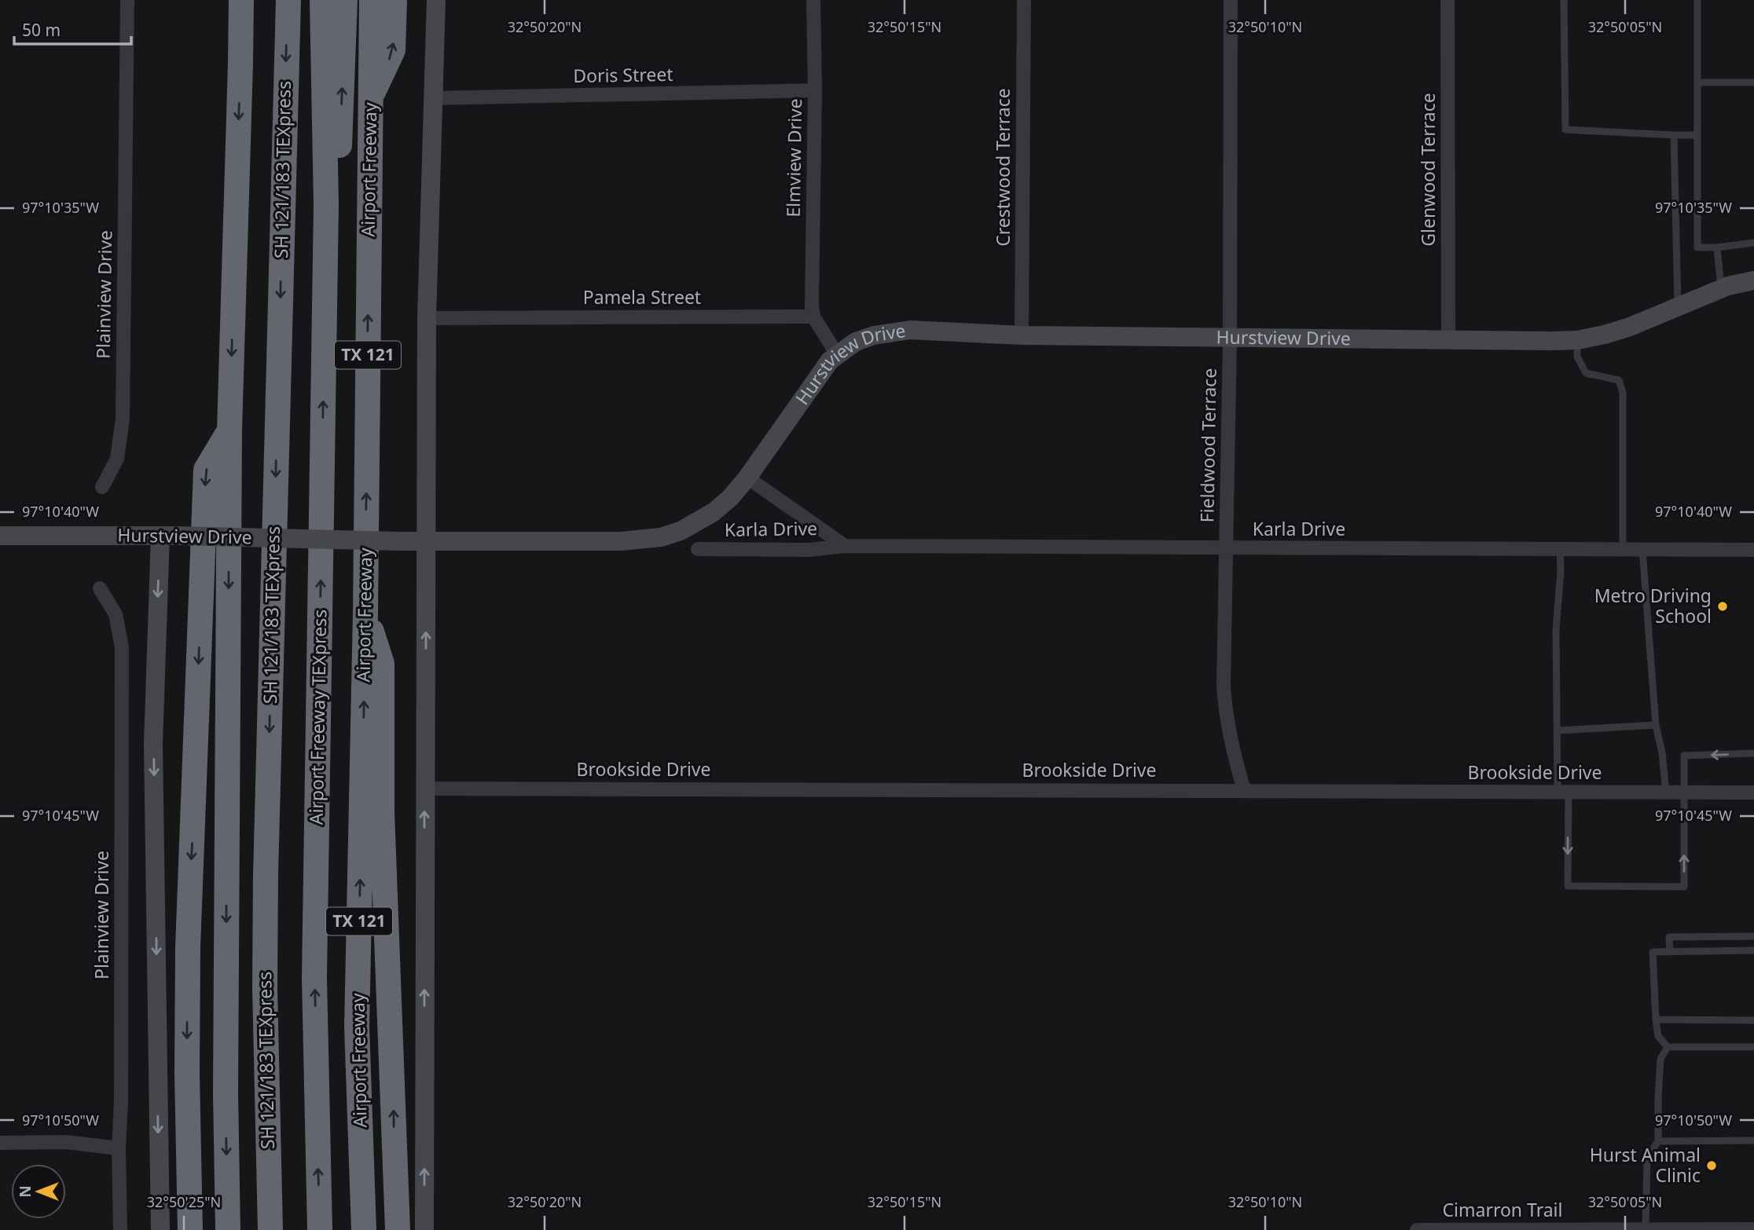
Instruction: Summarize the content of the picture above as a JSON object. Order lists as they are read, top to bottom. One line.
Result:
{"streets":{"highway":["SH 121/183 TEXpress","Airport Freeway","TX 121","Airport Freeway TEXpress"],"main road":["Hurstview Drive"],"street":["Doris Street","Elmview Drive","Crestwood Terrace","Glenwood Terrace","Plainview Drive","Pamela Street","Fieldwood Terrace","Karla Drive","Brookside Drive","Cimarron Trail"]},"crossings":[["Doris Street","Elmview Drive"],["Elmview Drive","Pamela Street"],["Crestwood Terrace","Hurstview Drive"],["Glenwood Terrace","Hurstview Drive"],["Hurstview Drive","Fieldwood Terrace"],["Hurstview Drive","Karla Drive"],["Fieldwood Terrace","Karla Drive"],["Fieldwood Terrace","Brookside Drive"]],"places":["Metro Driving School","Hurst Animal Clinic"],"scale_bar":"50 m","north":"left","coordinates":["32°50'20\"N","32°50'15\"N","32°50'10\"N","32°50'05\"N","97°10'35\"W","97°10'40\"W","97°10'45\"W","97°10'50\"W","32°50'25\"N"]}
